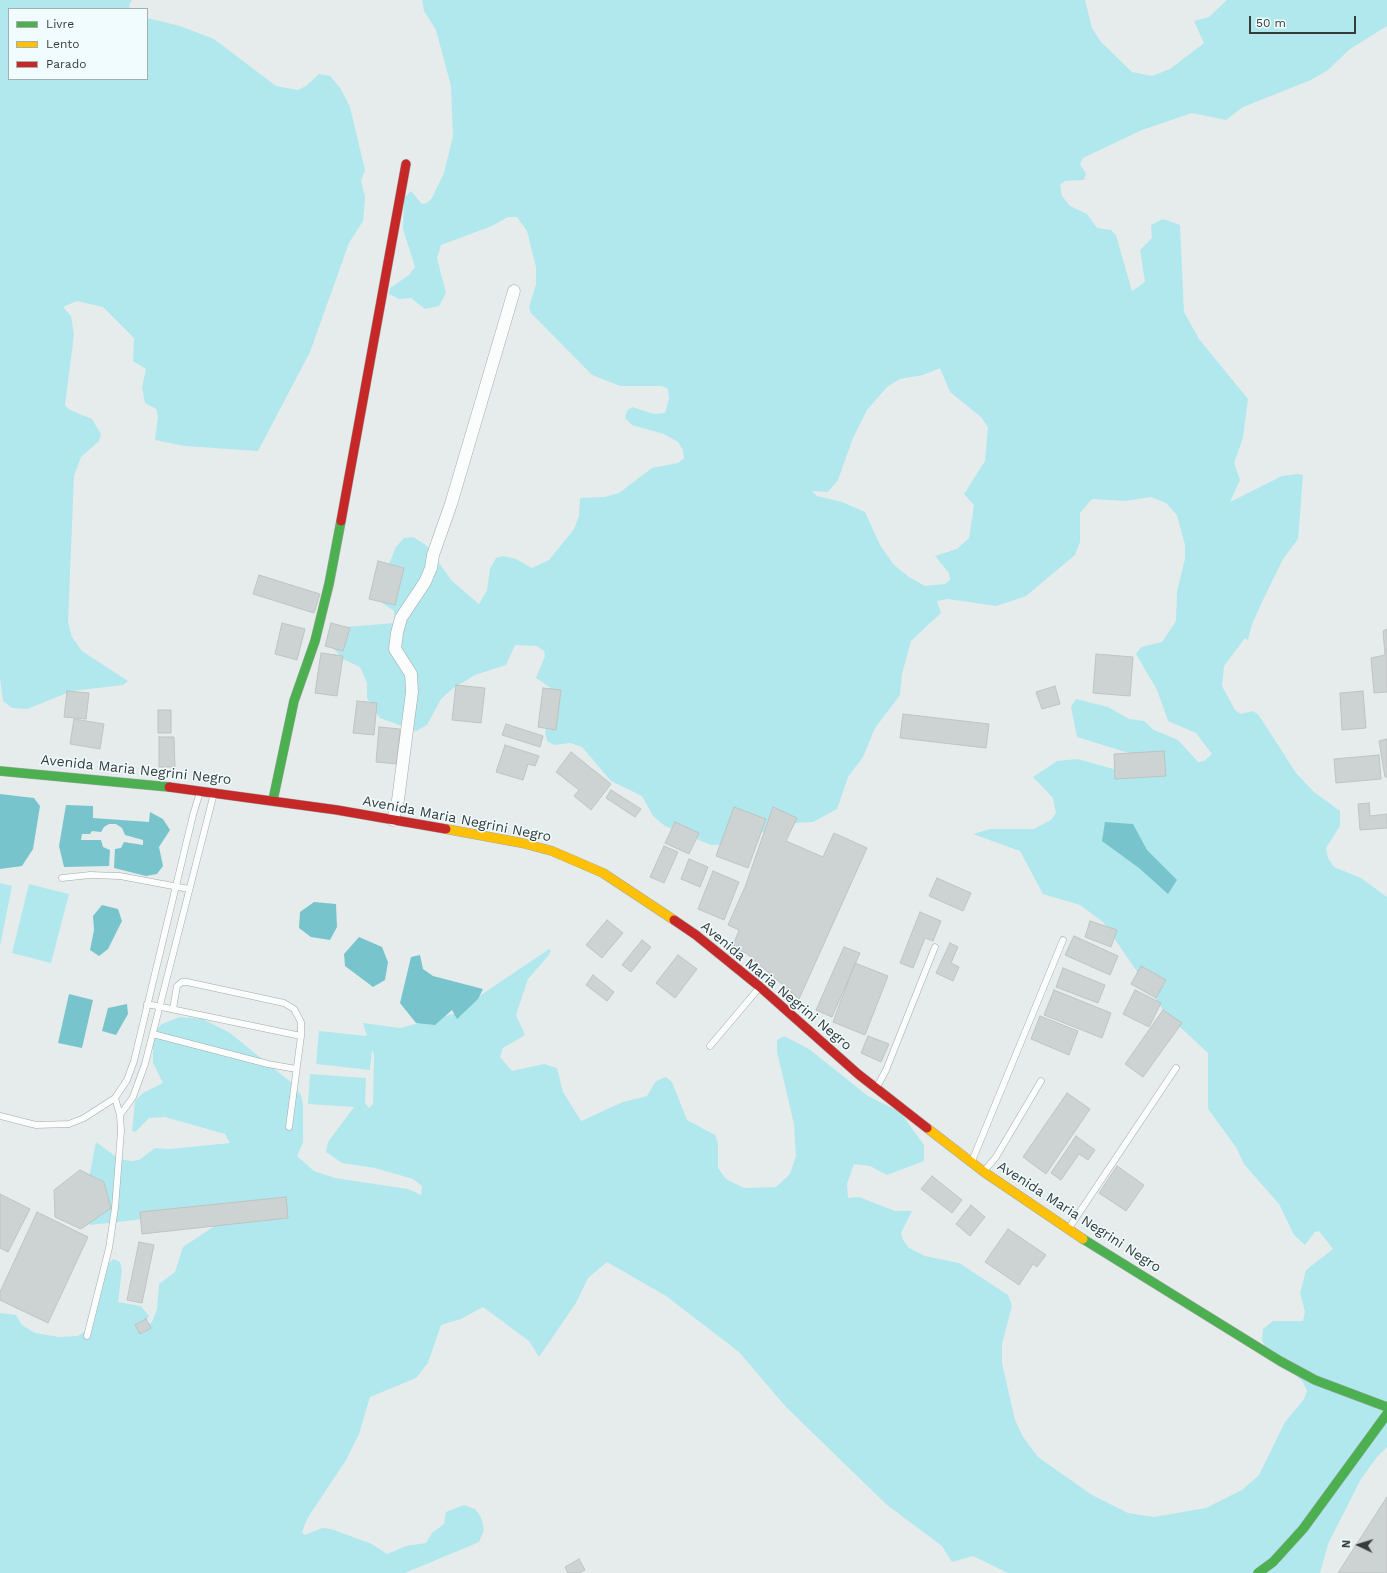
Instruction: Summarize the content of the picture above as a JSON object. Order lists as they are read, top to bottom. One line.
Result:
{"streets":{"street":["Avenida Maria Negrini Negro"]},"legend":["Livre","Lento","Parado"],"scale_bar":"50 m","north":"left"}
